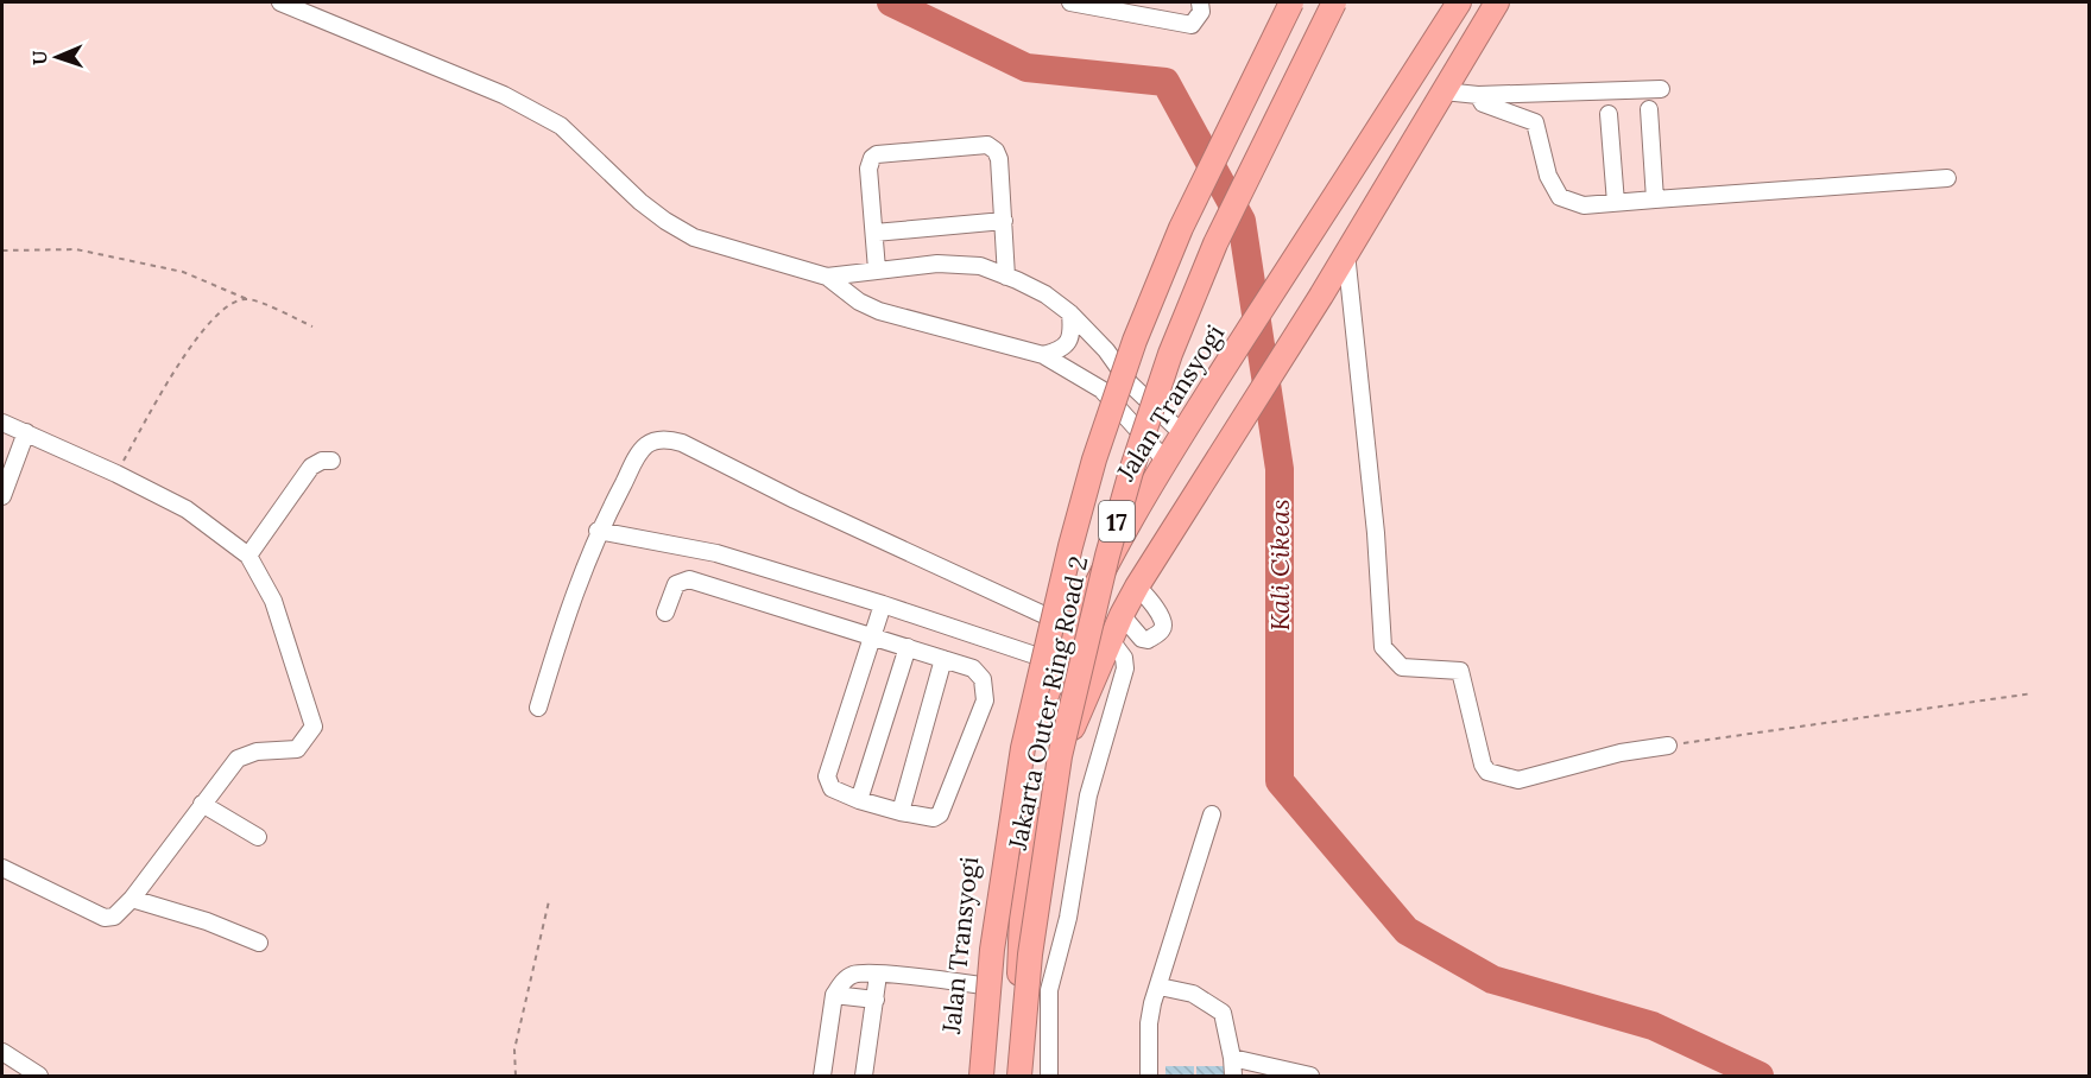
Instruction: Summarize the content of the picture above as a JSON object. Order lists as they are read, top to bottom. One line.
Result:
{"streets":{"highway":["Jalan Transyogi","17","Jakarta Outer Ring Road 2"]},"crossings":[["Jalan Transyogi","Jakarta Outer Ring Road 2"]],"water":["Kali Cikeas"],"north":"left"}
